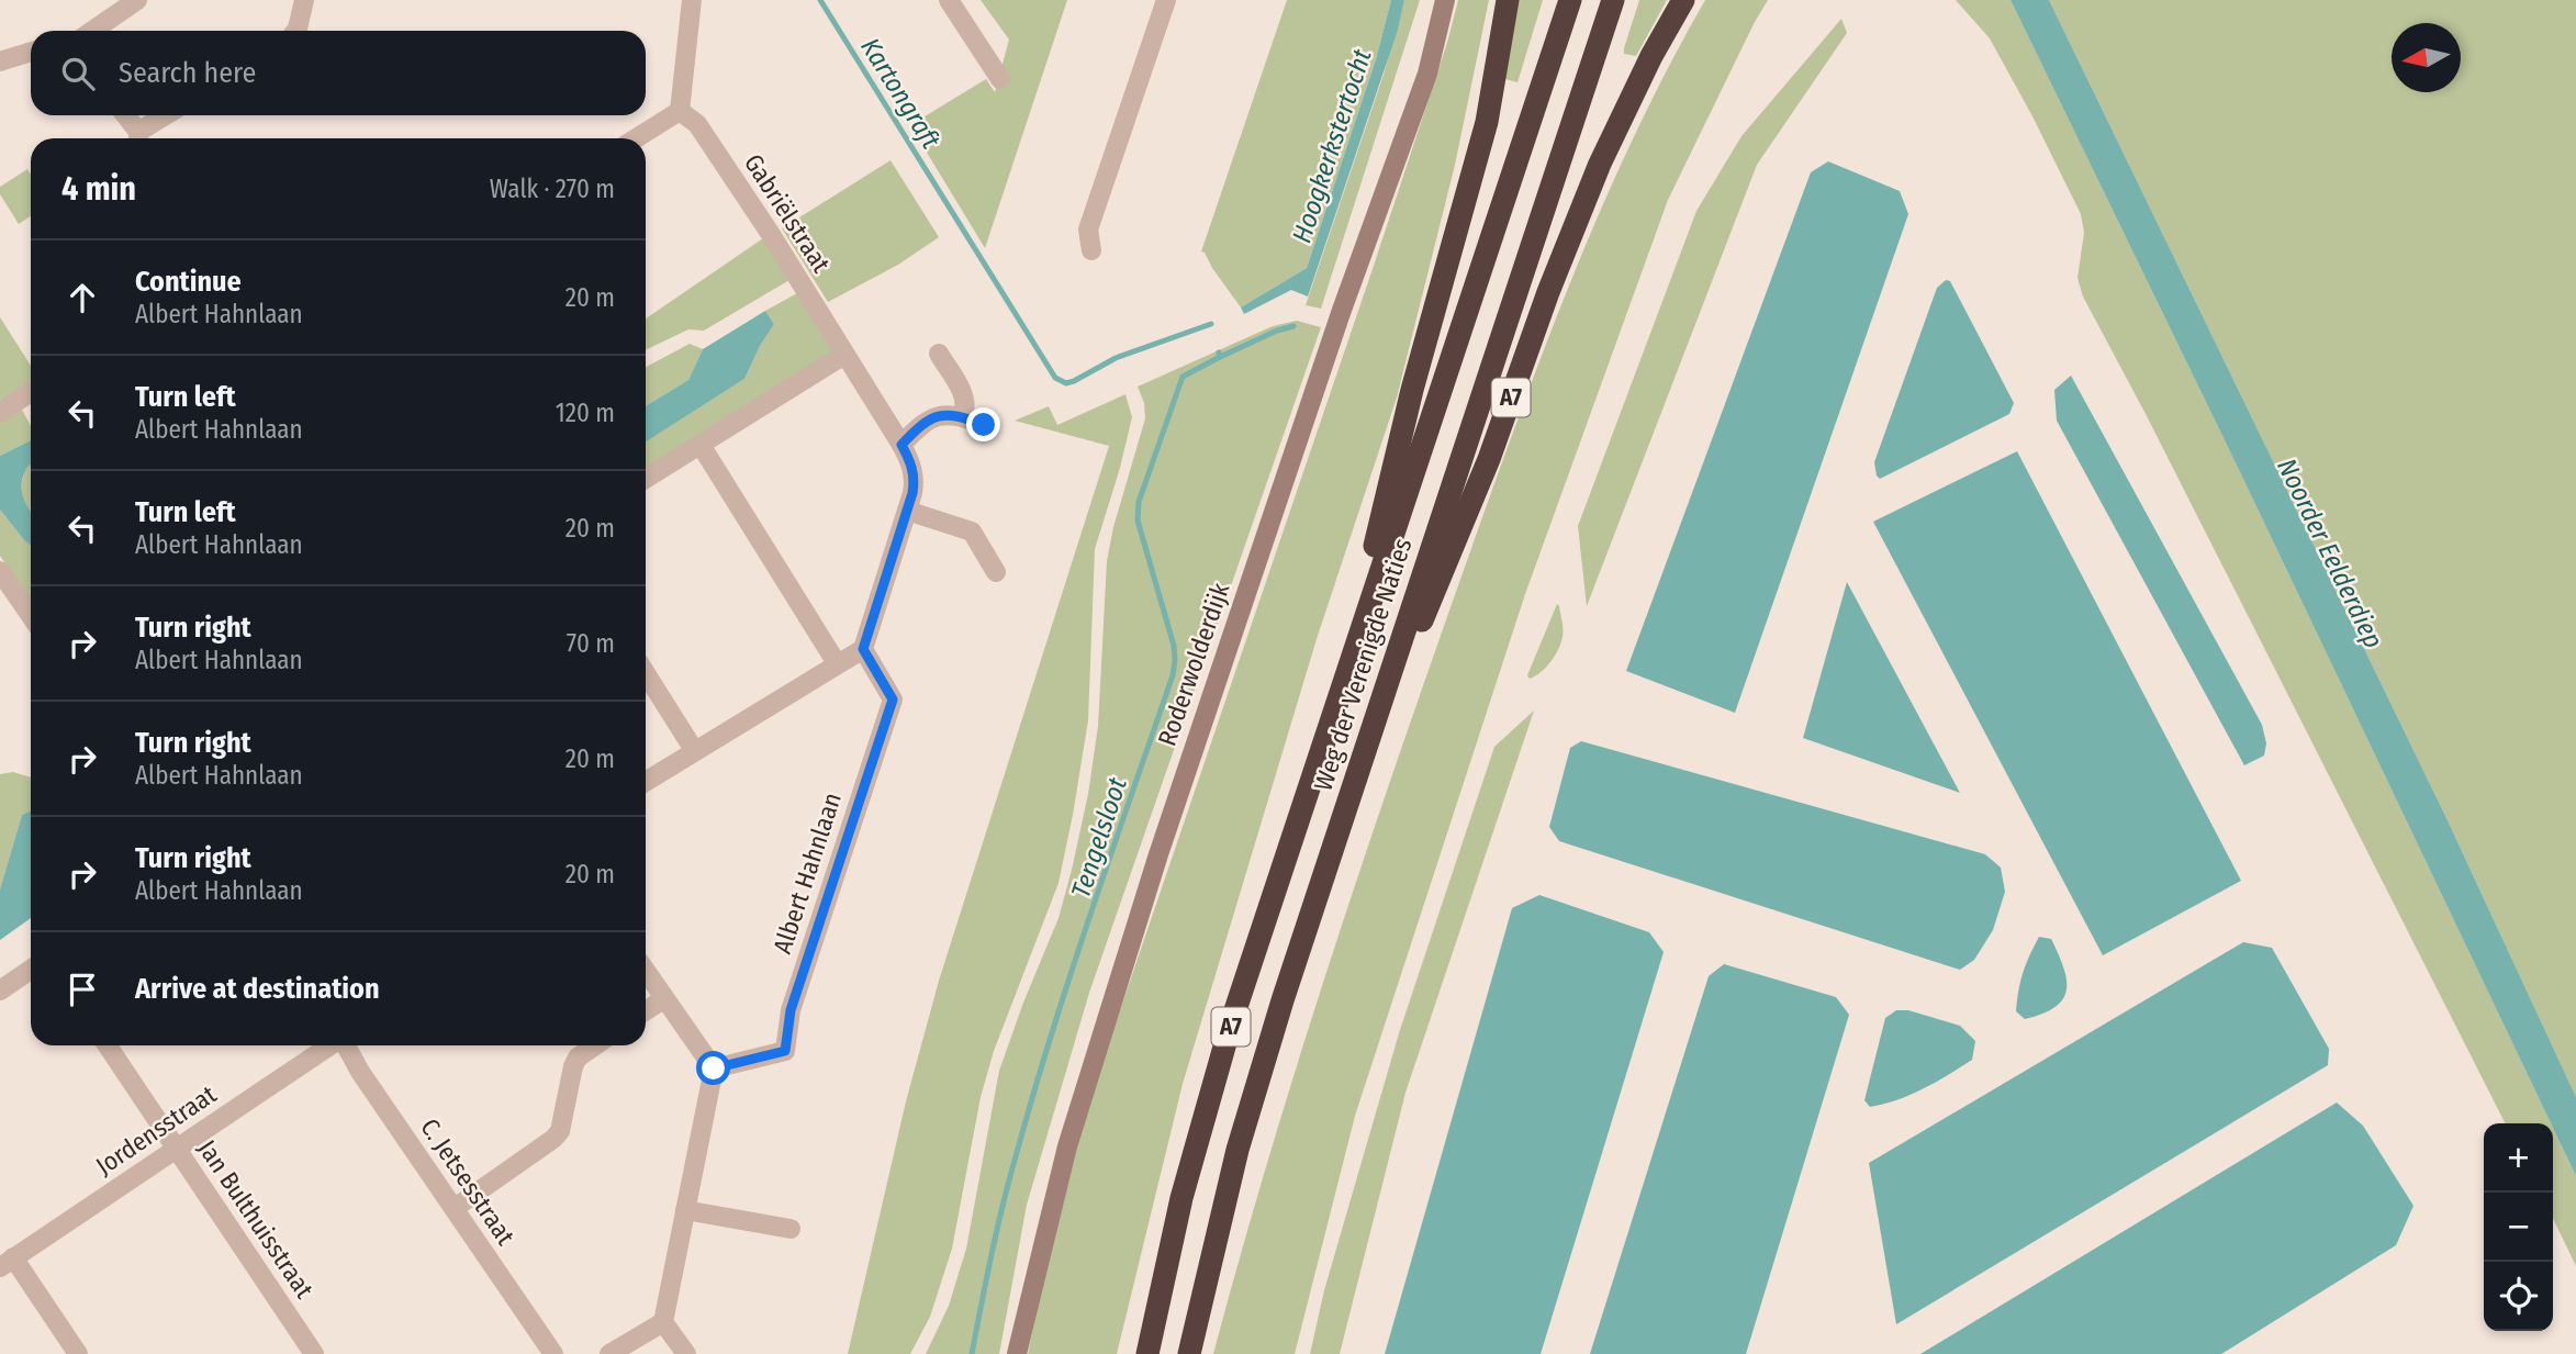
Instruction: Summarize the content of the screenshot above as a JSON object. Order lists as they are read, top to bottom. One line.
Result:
{"streets":{"highway":["A7","Weg der Verenigde Naties"],"street":["Gabriëlstraat","Roderwolderdijk","Albert Hahnlaan","Jordensstraat","C. Jetsesstraat","Jan Bulthuisstraat"]},"crossings":[["A7","Weg der Verenigde Naties"],["Jordensstraat","Jan Bulthuisstraat"]],"water":["Kartongraft","Hoogkerkstertocht","Noorder Eelderdiep","Tengelsloot"],"north":"left","page":{"search":"Search here","heading":["4 min","Walk · 270 m"],"list":[["Continue","Albert Hahnlaan","20 m"],["Turn left","Albert Hahnlaan","120 m"],["Turn left","Albert Hahnlaan","20 m"],["Turn right","Albert Hahnlaan","70 m"],["Turn right","Albert Hahnlaan","20 m"],["Turn right","Albert Hahnlaan","20 m"],"Arrive at destination"],"map_buttons":["+","−"]}}
